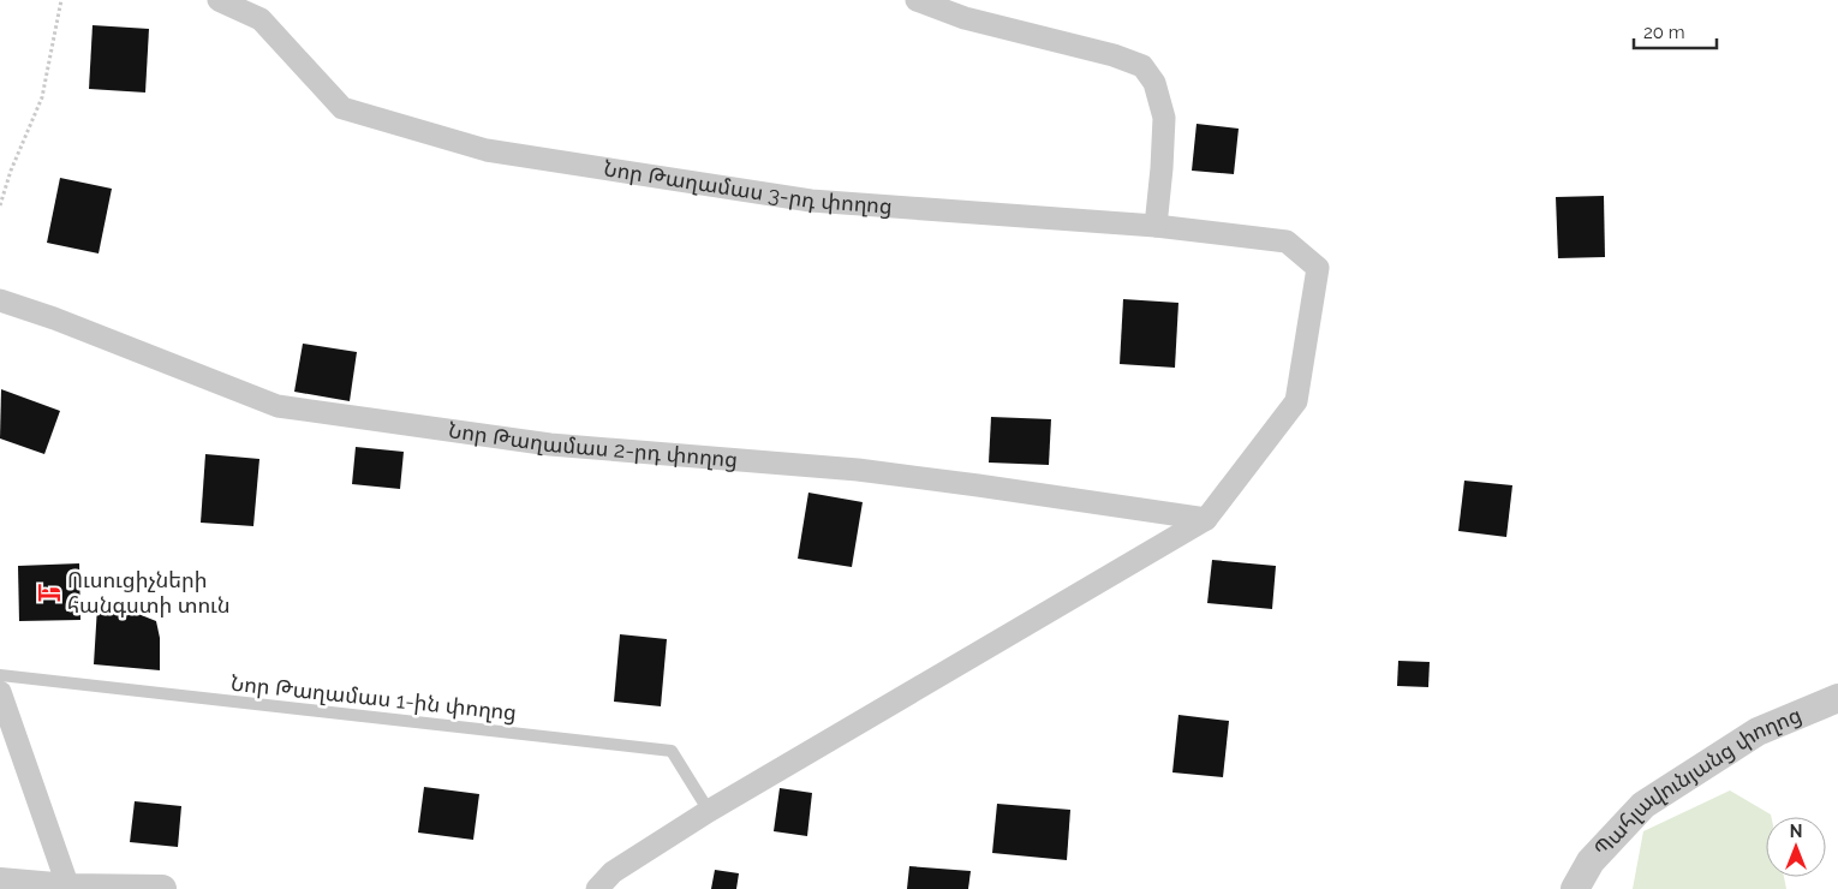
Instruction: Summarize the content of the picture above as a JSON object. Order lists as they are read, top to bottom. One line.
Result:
{"streets":{"street":["Նոր Թաղամաս 3-րդ փողոց","Նոր Թաղամաս 2-րդ փողոց","Պահլավունյանց փողոց"],"lane":["Նոր Թաղամաս 1-ին փողոց"]},"crossings":[["Նոր Թաղամաս 3-րդ փողոց","Նոր Թաղամաս 2-րդ փողոց"]],"places":{"hotel":["Ուսուցիչների հանգստի տուն"]},"scale_bar":"20 m","north":"top"}
